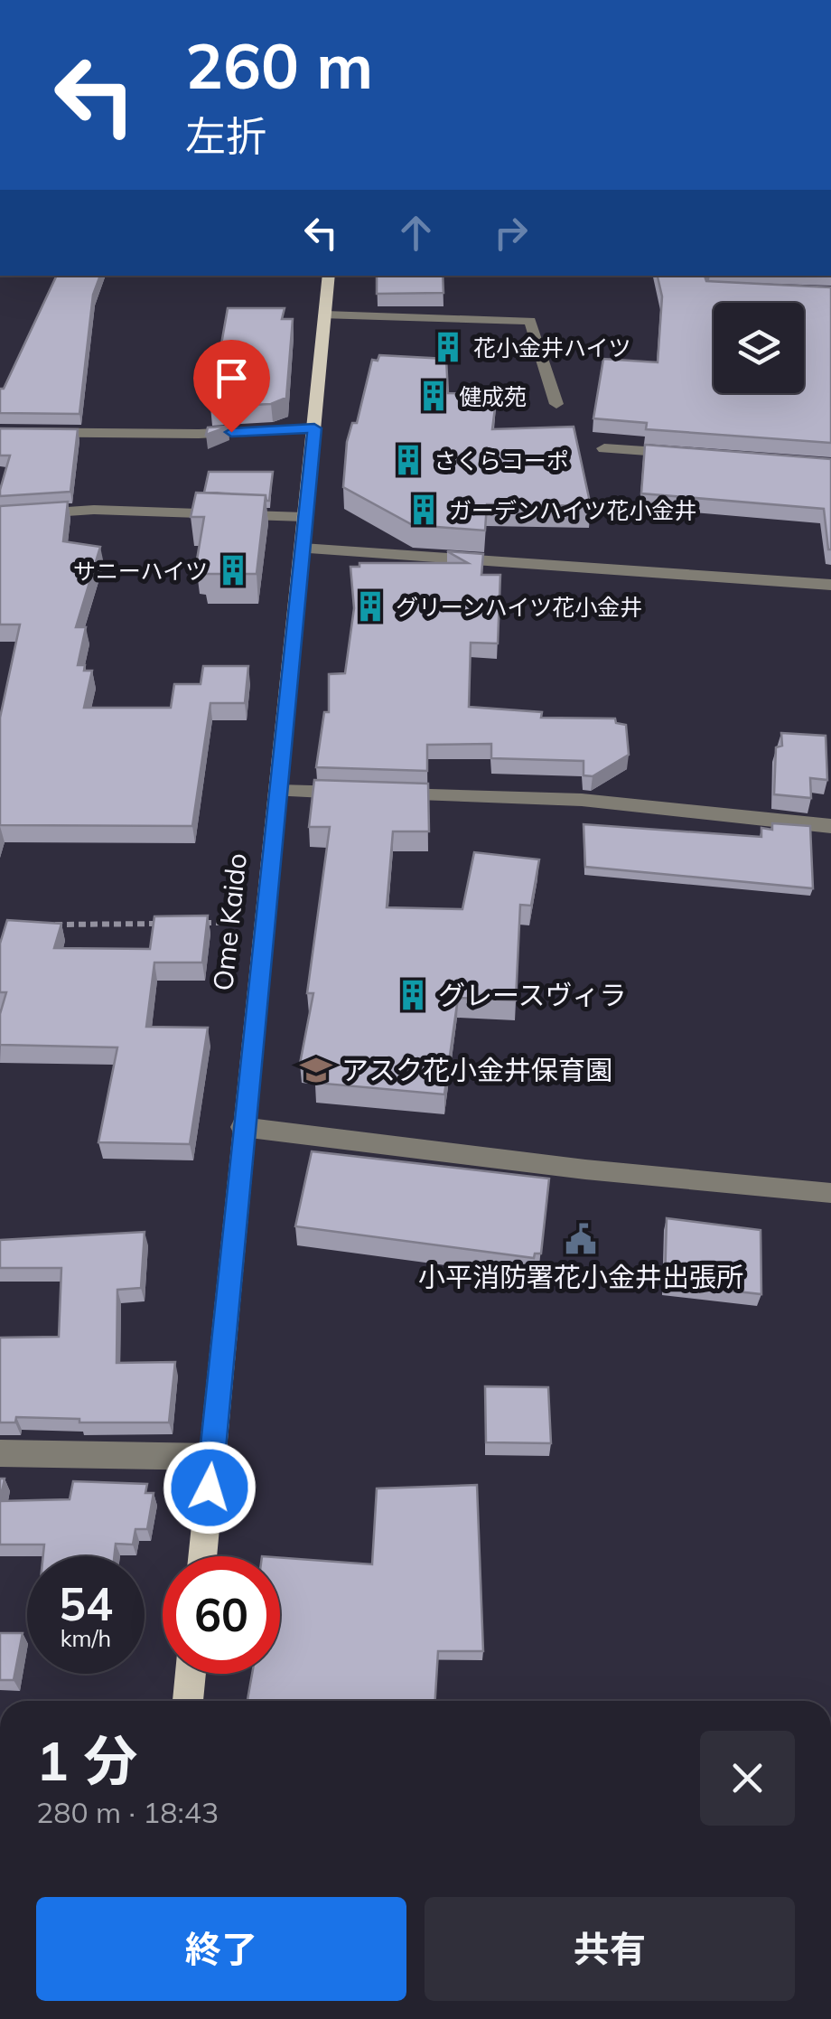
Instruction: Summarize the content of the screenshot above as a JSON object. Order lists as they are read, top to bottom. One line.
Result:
{"streets":{"main road":["Ome Kaido"]},"places":{"building":["花小金井ハイツ","健成苑","さくらコーポ","ガーデンハイツ花小金井","サニーハイツ","グリーンハイツ花小金井","グレースヴィラ"],"school or university":["アスク花小金井保育園"],"public building":["小平消防署花小金井出張所"]},"page":{"turn":["260 m","左折"],"speed":"54 km/h","limit":"60","heading":["1 分","280 m · 18:43"],"buttons":["終了","共有"]}}
